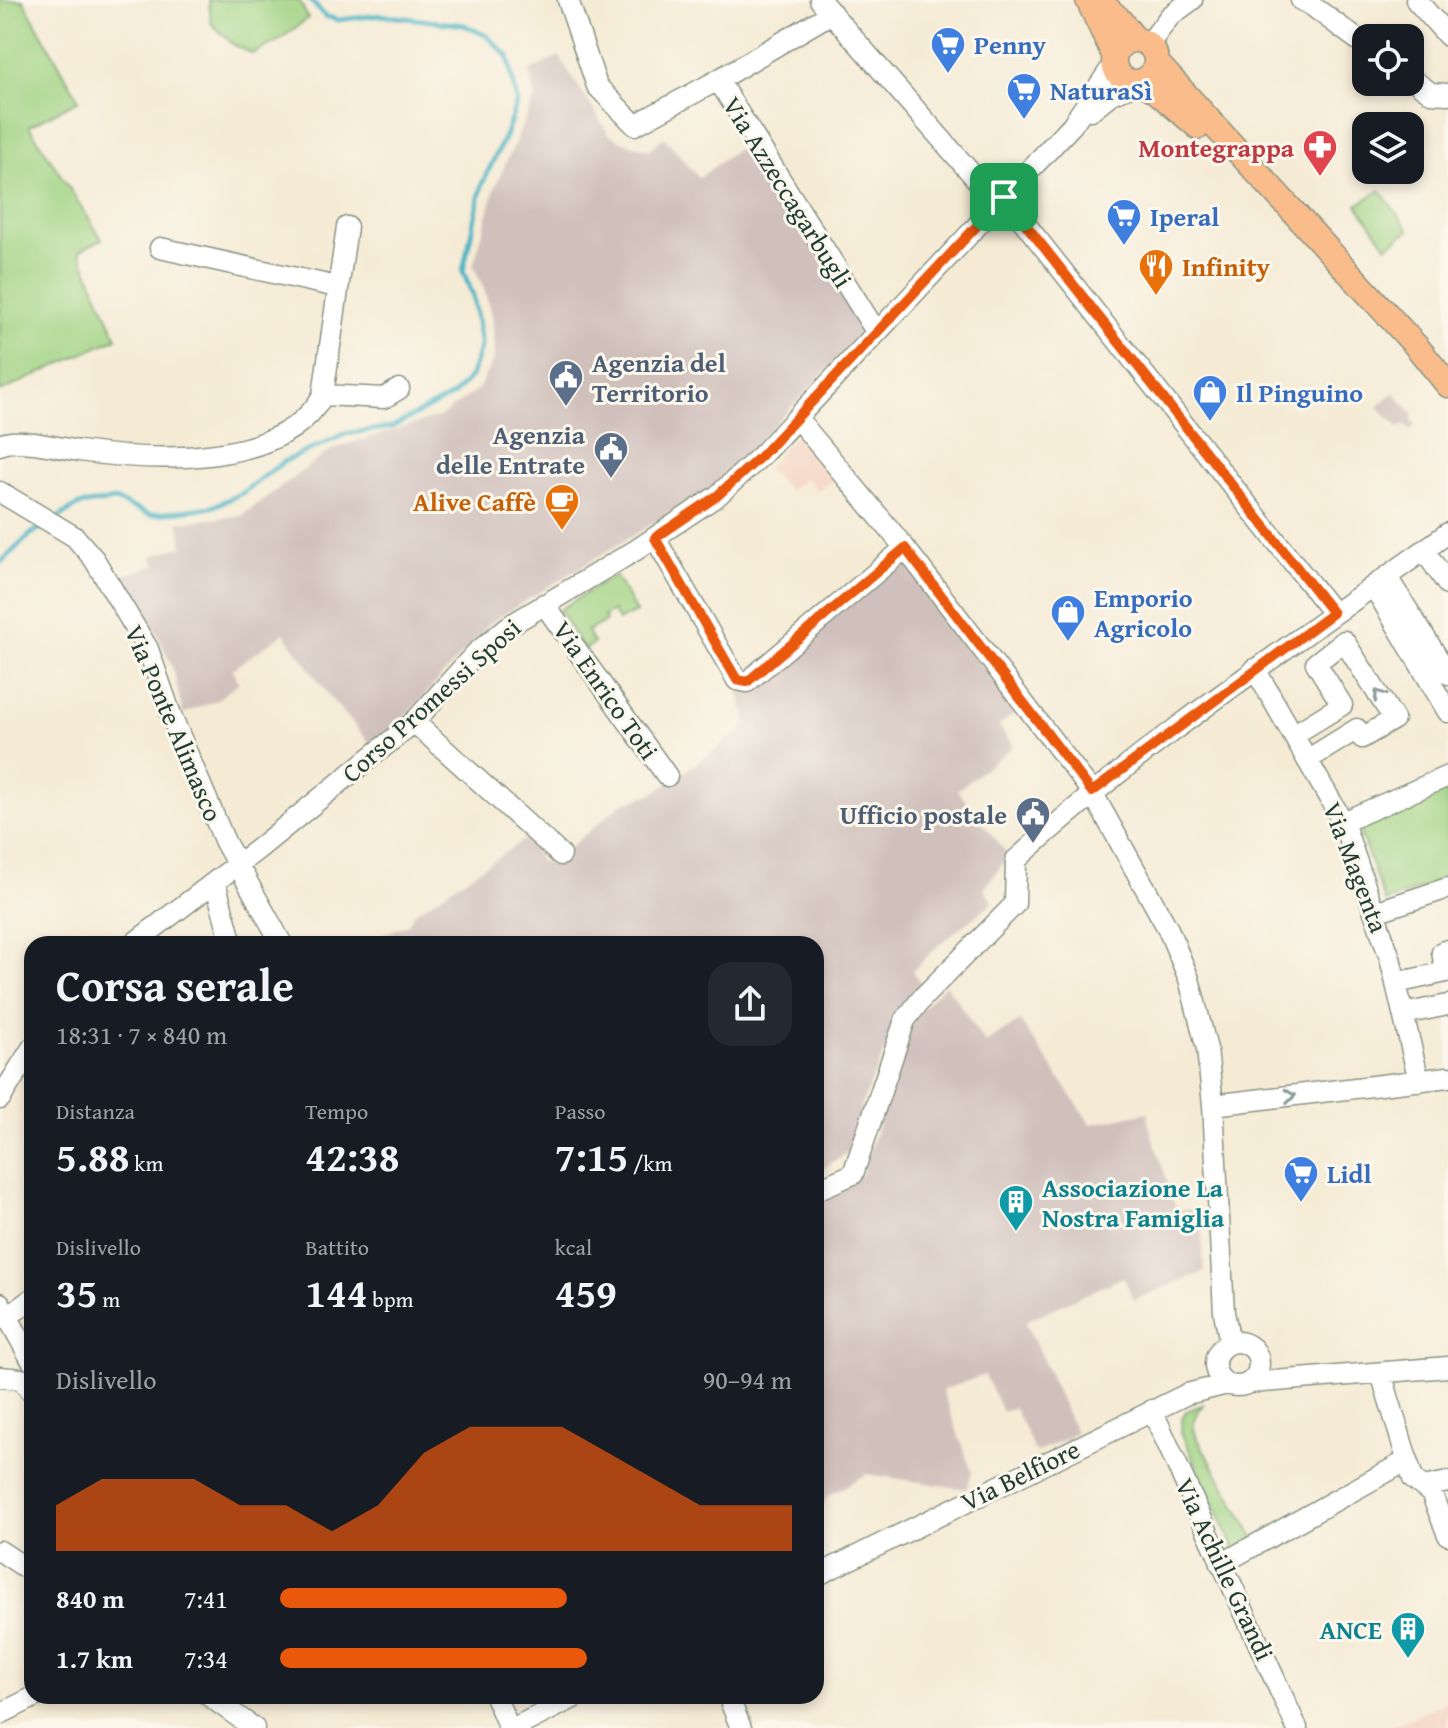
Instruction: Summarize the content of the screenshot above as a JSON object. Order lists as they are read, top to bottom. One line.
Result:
{"streets":{"street":["Via Azzeccagarbugli","Via Enrico Toti","Corso Promessi Sposi","Via Ponte Alimasco","Via Magenta","Via Belfiore","Via Achille Grandi"]},"crossings":[["Via Azzeccagarbugli","Corso Promessi Sposi"],["Via Enrico Toti","Corso Promessi Sposi"],["Corso Promessi Sposi","Via Ponte Alimasco"],["Via Belfiore","Via Achille Grandi"]],"places":{"supermarket":["Penny","NaturaSì","Iperal","Lidl"],"pharmacy":["Montegrappa"],"restaurant":["Infinity"],"public building":["Agenzia del Territorio","Agenzia delle Entrate","Ufficio postale"],"shop":["Il Pinguino","Emporio Agricolo"],"cafe":["Alive Caffè"],"building":["Associazione La Nostra Famiglia","ANCE"]},"page":{"heading":["Corsa serale","18:31 · 7 × 840 m"],"stats":[["Distanza","5.88 km"],["Tempo","42:38"],["Passo","7:15 /km"],["Dislivello","35 m"],["Battito","144 bpm"],["kcal","459"]],"chart":["Dislivello","90–94 m"],"list":[{"name":"840 m","note":"7:41"},{"name":"1.7 km","note":"7:34"}]}}
